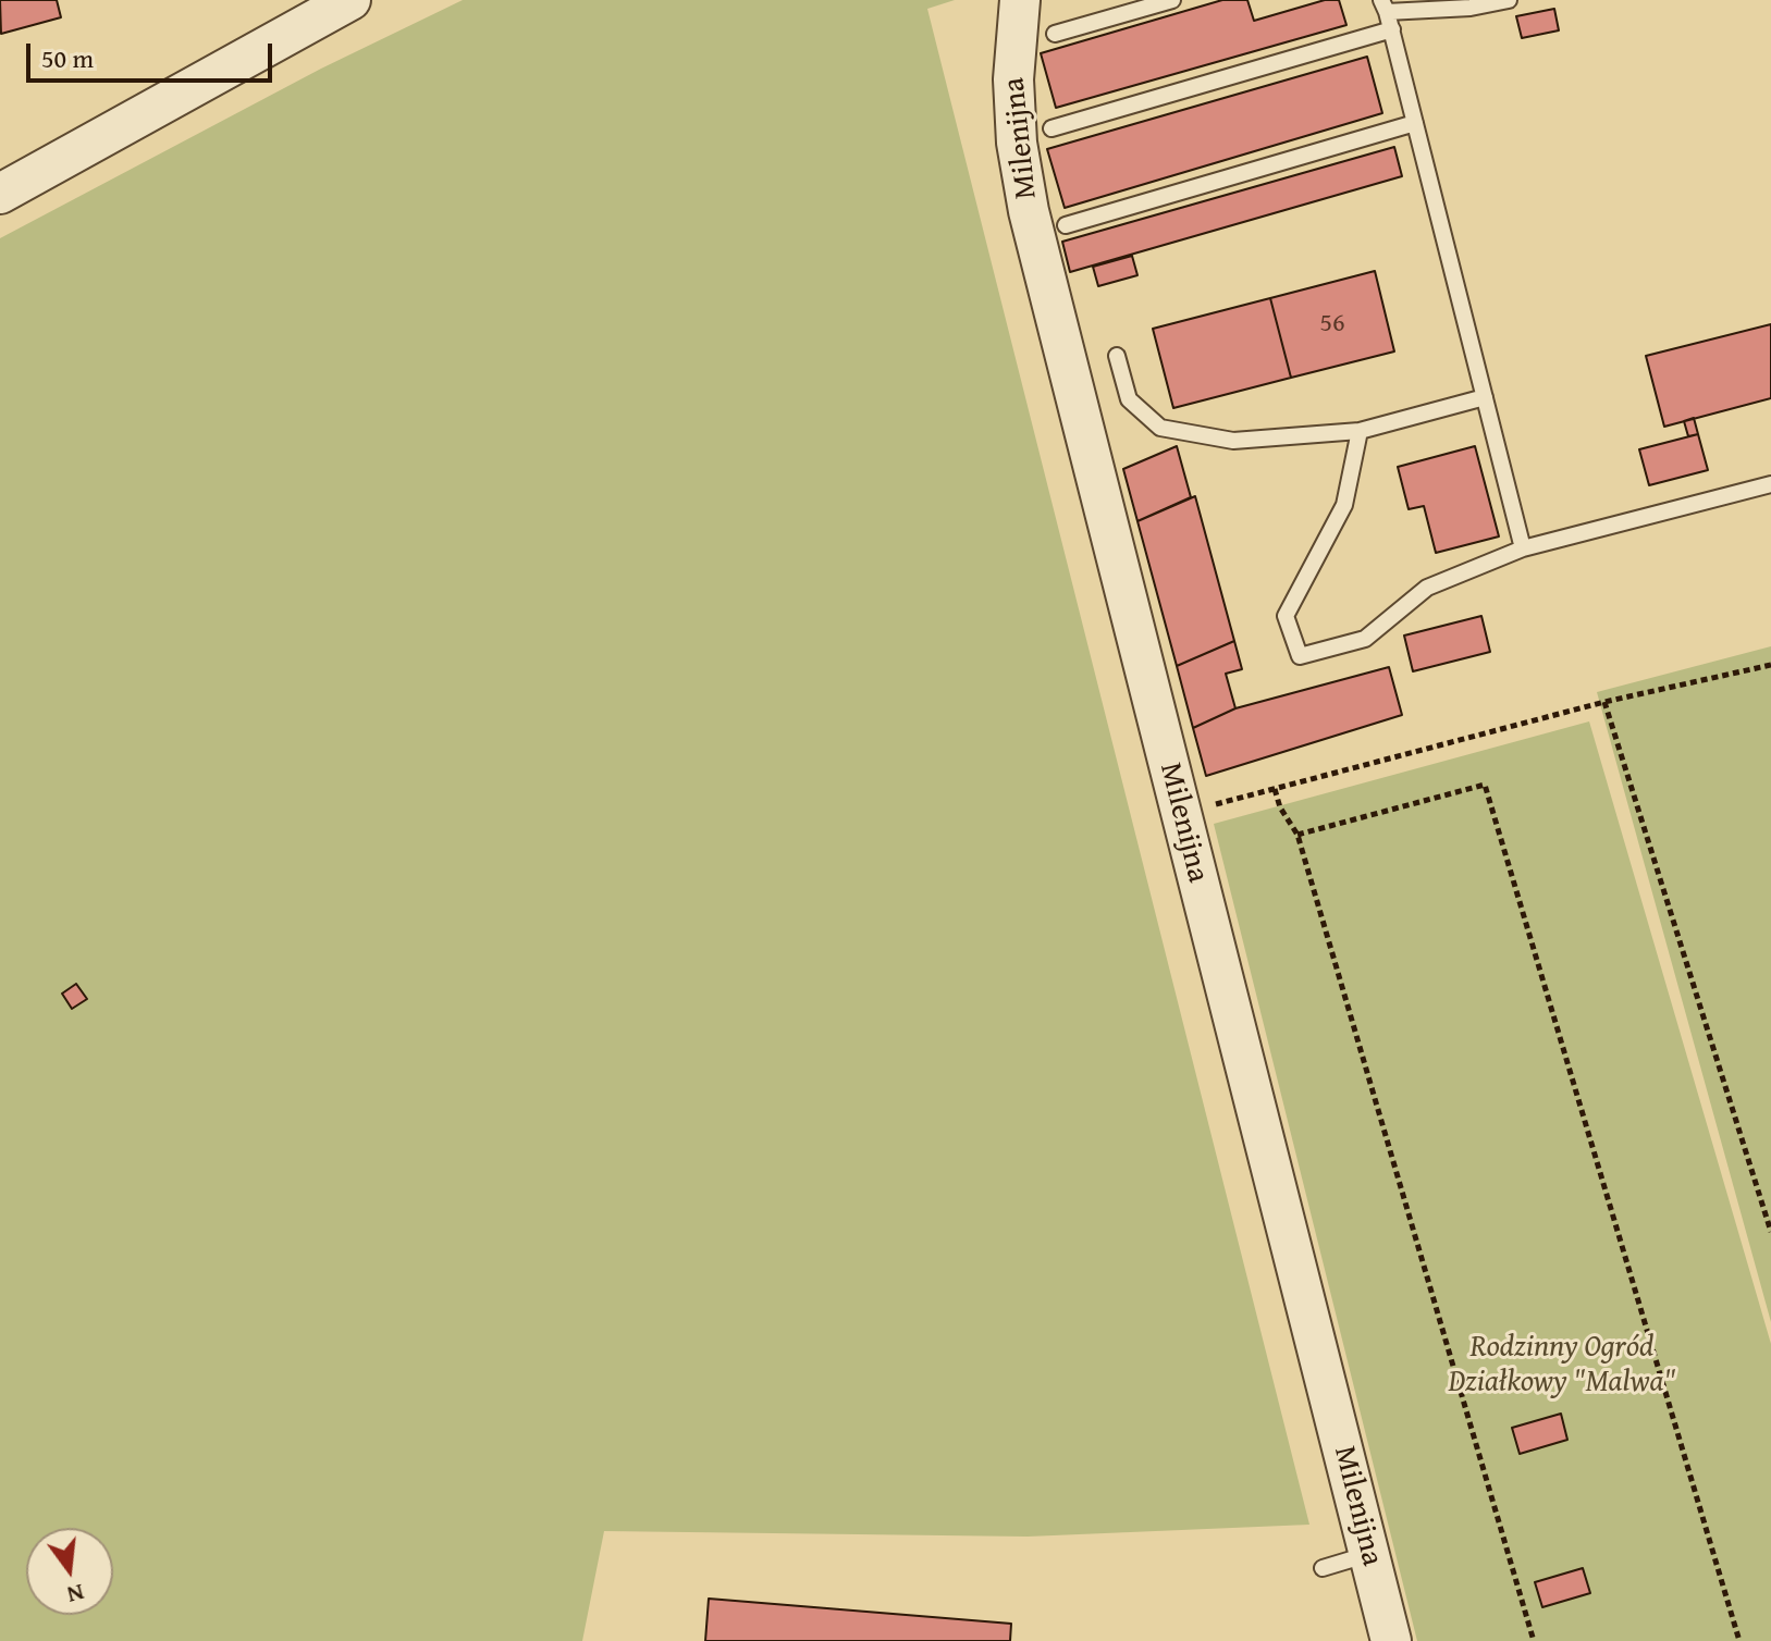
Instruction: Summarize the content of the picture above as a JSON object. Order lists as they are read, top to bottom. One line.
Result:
{"streets":{"street":["Milenijna"]},"parks":["Rodzinny Ogród Działkowy \"Malwa\""],"house_numbers":["56"],"scale_bar":"50 m","north":"bottom"}
